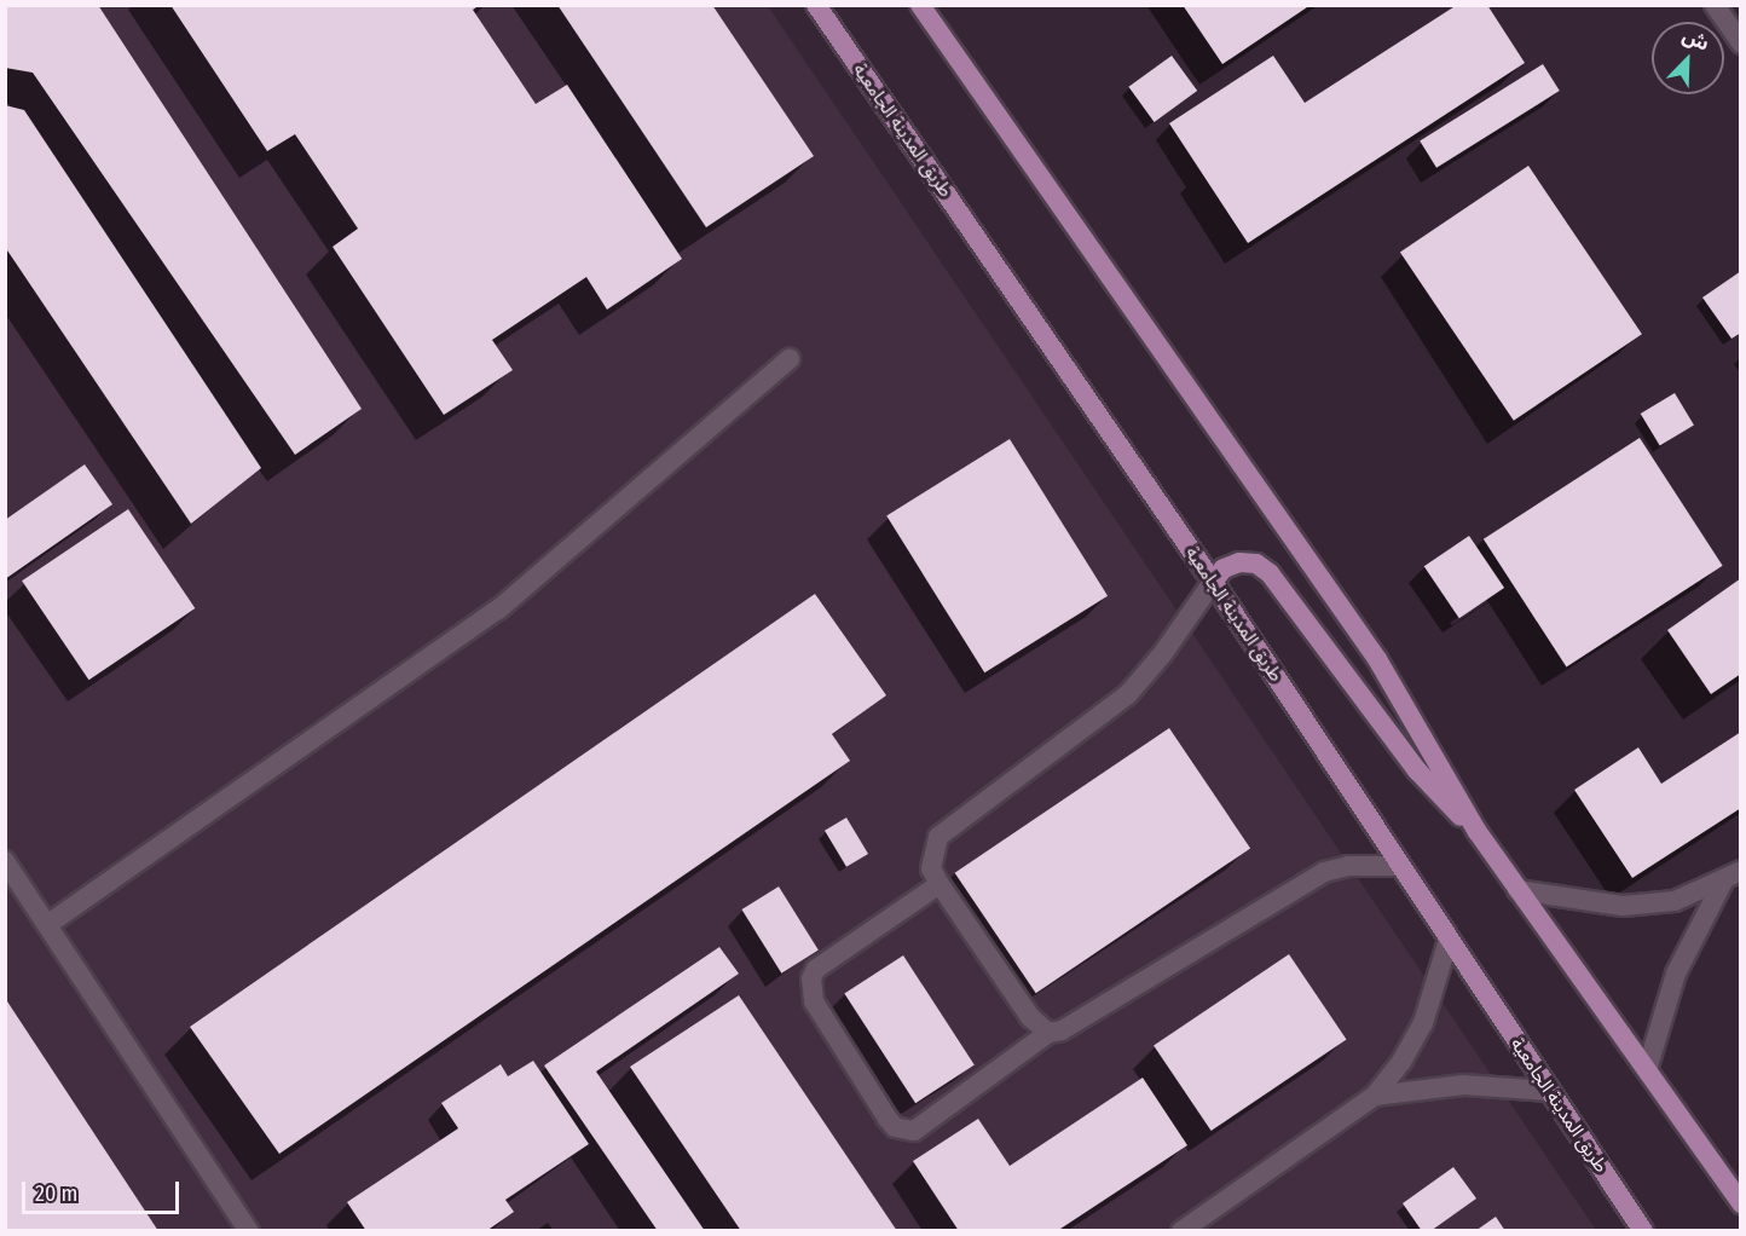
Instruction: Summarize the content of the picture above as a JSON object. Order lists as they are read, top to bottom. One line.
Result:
{"streets":{"main road":["طريق المدينة الجامعية"]},"scale_bar":"20 m","north":"top right"}
